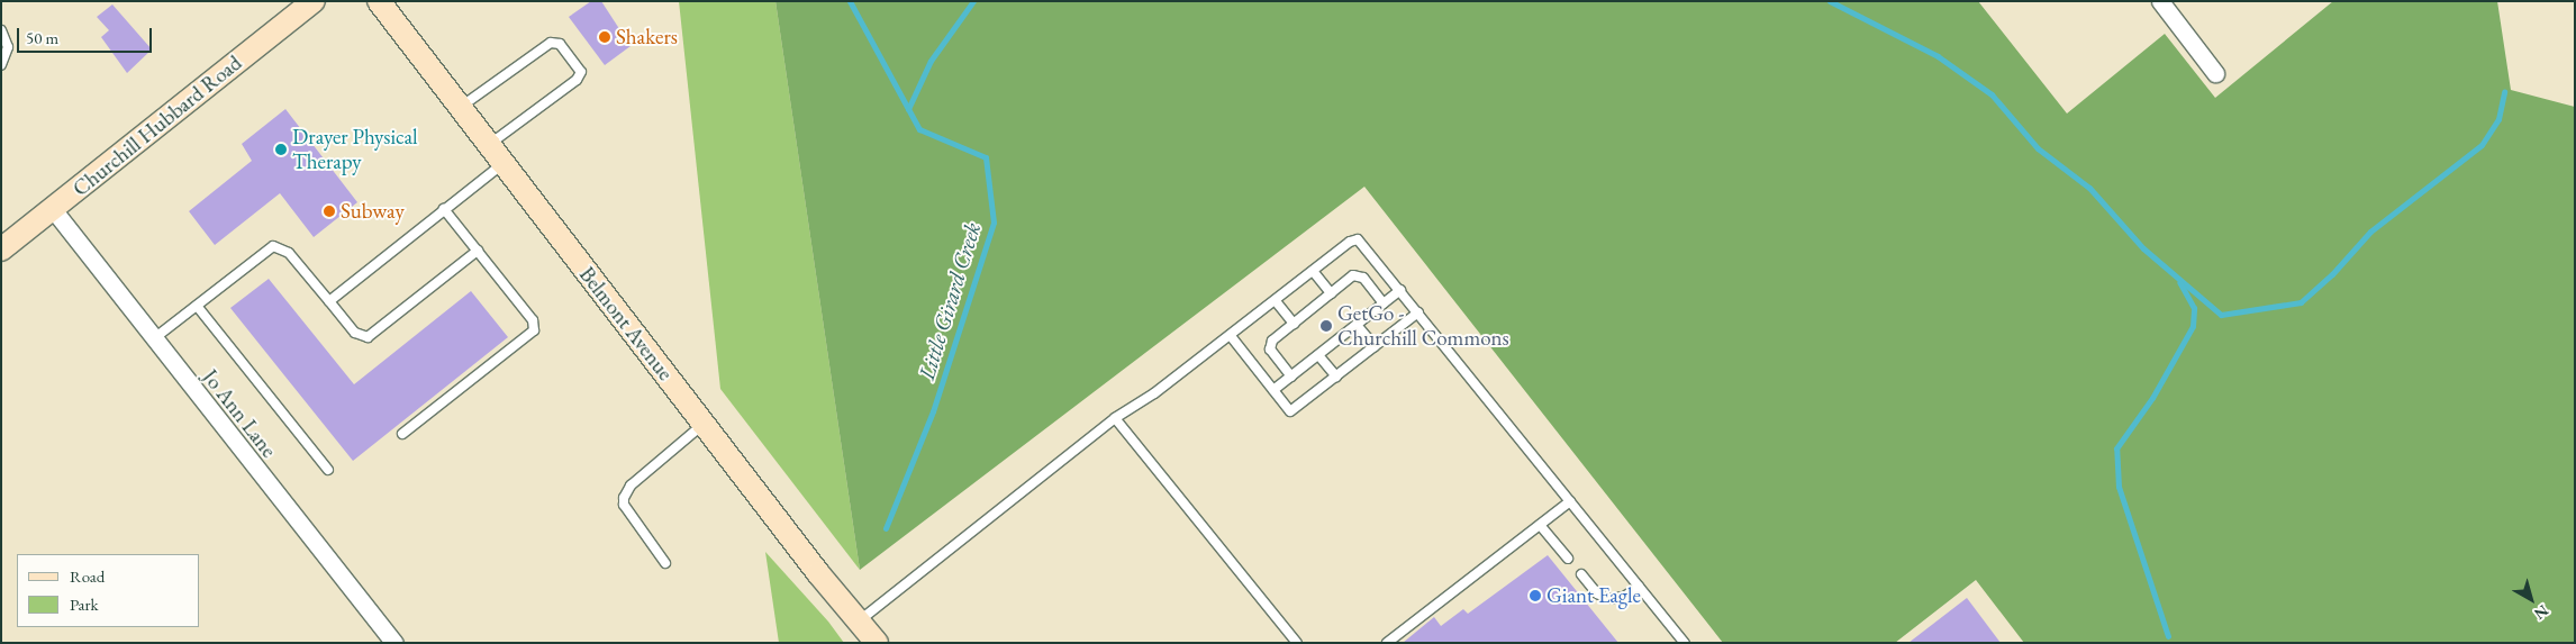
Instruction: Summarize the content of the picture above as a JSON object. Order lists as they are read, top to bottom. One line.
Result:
{"streets":{"main road":["Churchill Hubbard Road","Belmont Avenue"],"street":["Jo Ann Lane"]},"crossings":[["Churchill Hubbard Road","Jo Ann Lane"]],"water":["Little Girard Creek"],"places":["Shakers","Drayer Physical Therapy","Subway","GetGo - Churchill Commons","Giant Eagle"],"legend":["Road","Park"],"scale_bar":"50 m","north":"bottom right"}
